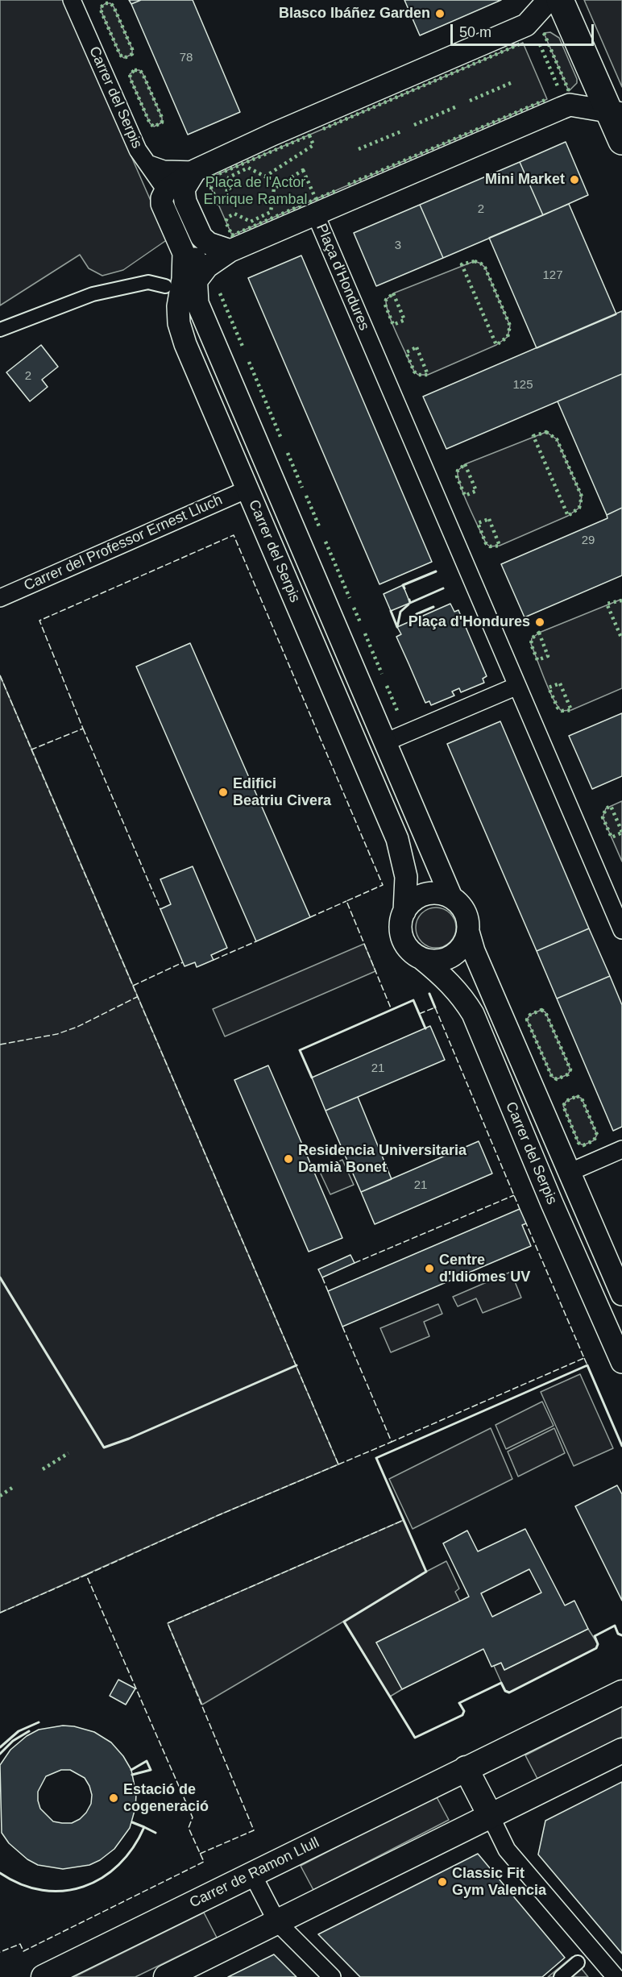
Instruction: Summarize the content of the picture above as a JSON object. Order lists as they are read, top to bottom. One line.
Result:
{"streets":{"main road":["Carrer de Ramon Llull"],"street":["Carrer del Serpis","Plaça d'Hondures","Carrer del Professor Ernest Lluch"]},"crossings":[["Carrer del Serpis","Carrer del Professor Ernest Lluch"]],"parks":["Plaça de l'Actor Enrique Rambal"],"places":["Blasco Ibáñez Garden","Mini Market","Plaça d'Hondures","Edifici Beatriu Civera","Residencia Universitaria Damià Bonet","Centre d'Idiomes UV","Estació de cogeneració","Classic Fit Gym Valencia"],"house_numbers":["78","2","3","127","2","125","29","21","21"],"scale_bar":"50 m"}
